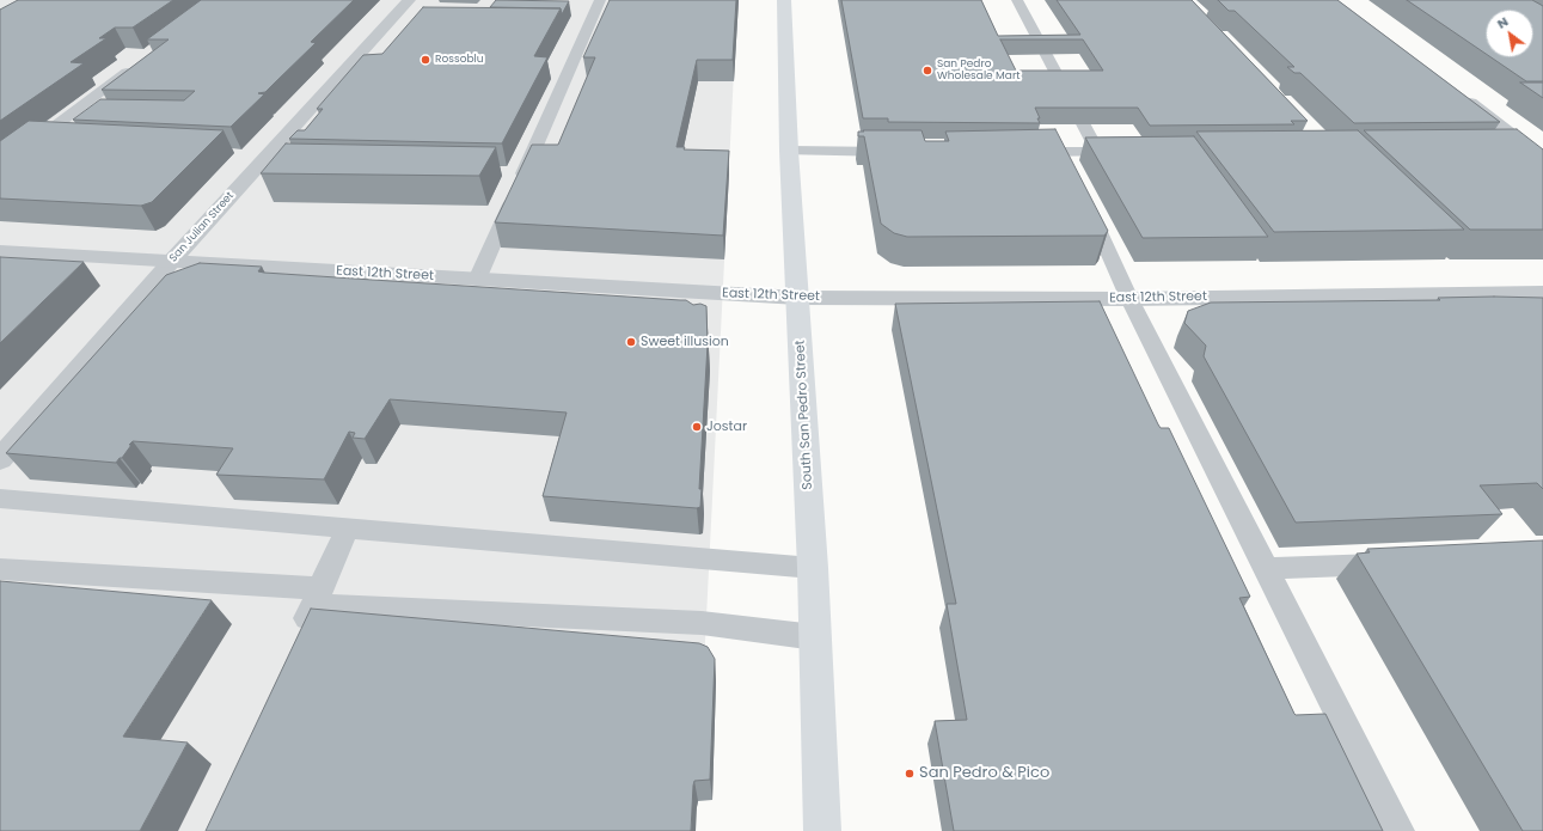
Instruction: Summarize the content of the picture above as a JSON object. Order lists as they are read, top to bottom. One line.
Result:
{"streets":{"main road":["South San Pedro Street"],"street":["San Julian Street","East 12th Street"]},"crossings":[["San Julian Street","East 12th Street"],["East 12th Street","South San Pedro Street"]],"places":["Rossoblu","San Pedro Wholesale Mart","Sweet illusion","Jostar","San Pedro & Pico"],"north":"top left"}
